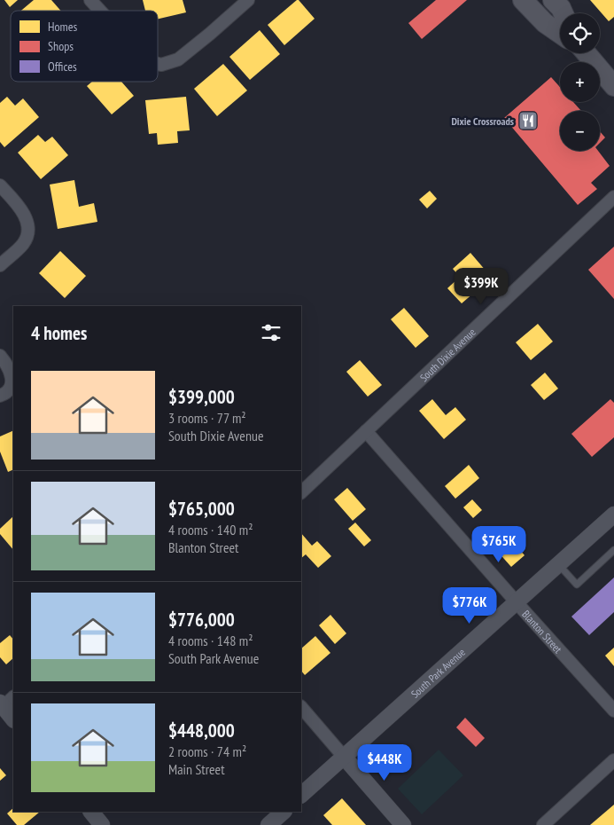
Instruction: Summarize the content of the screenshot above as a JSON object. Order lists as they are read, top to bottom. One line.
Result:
{"streets":{"street":["South Dixie Avenue","Blanton Street","South Park Avenue"]},"crossings":[["South Dixie Avenue","Blanton Street"],["Blanton Street","South Park Avenue"]],"places":{"restaurant":["Dixie Crossroads"]},"legend":["Homes","Shops","Offices"],"page":{"map_buttons":["+","−"],"price":["$399K","$765K","$776K","$448K"],"heading":"4 homes","list":[{"name":"$399,000","note":"3 rooms · 77 m² · South Dixie Avenue"},{"name":"$765,000","note":"4 rooms · 140 m² · Blanton Street"},{"name":"$776,000","note":"4 rooms · 148 m² · South Park Avenue"},{"name":"$448,000","note":"2 rooms · 74 m² · Main Street"}]}}
